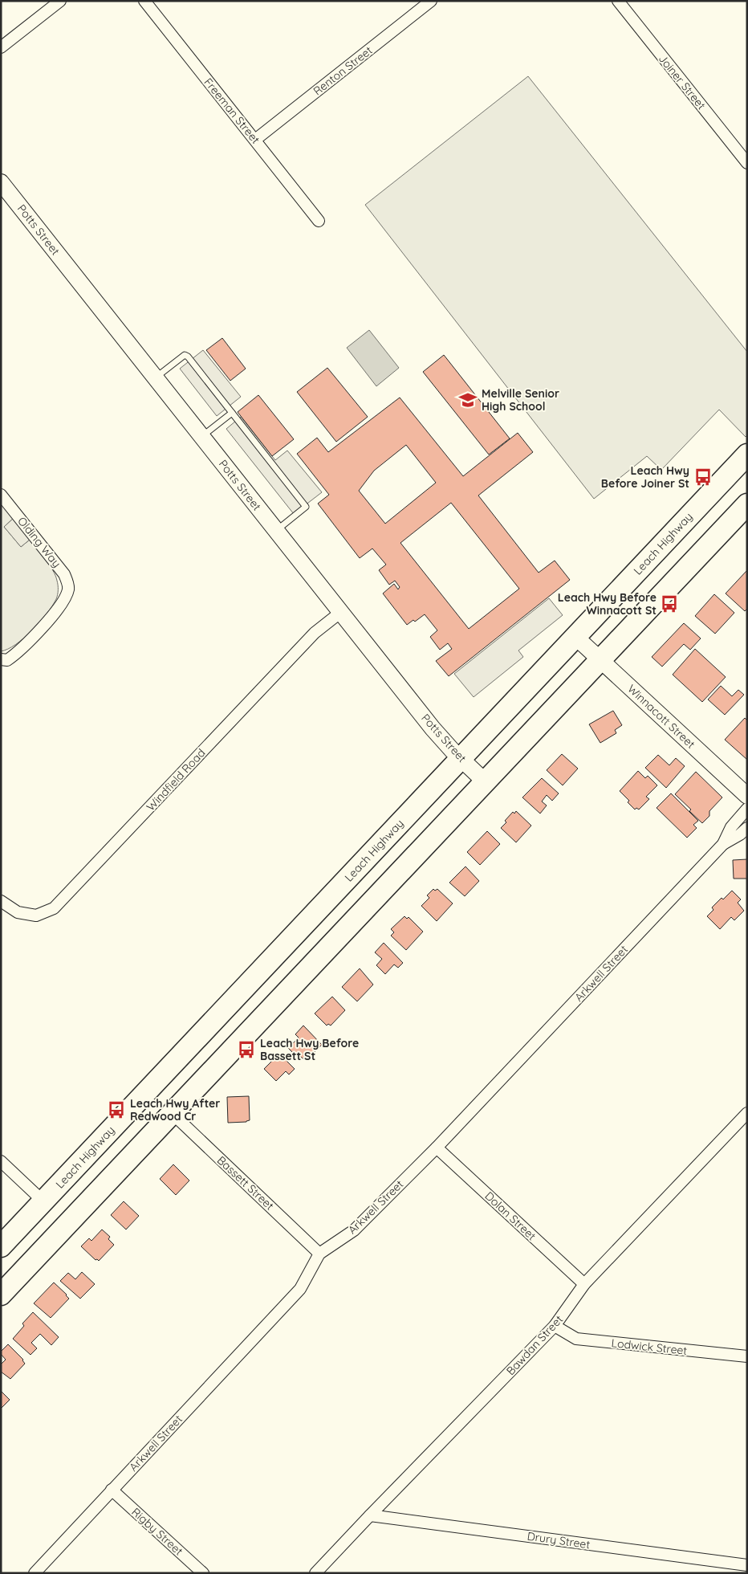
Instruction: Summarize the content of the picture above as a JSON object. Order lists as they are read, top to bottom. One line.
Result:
{"streets":{"highway":["Leach Highway"],"street":["Renton Street","Joiner Street","Freeman Street","Potts Street","Olding Way","Winnacott Street","Windfield Road","Arkwell Street","Bassett Street","Dolan Street","Bawdan Street","Lodwick Street","Rigby Street","Drury Street"]},"crossings":[["Renton Street","Freeman Street"],["Potts Street","Leach Highway"],["Potts Street","Windfield Road"],["Leach Highway","Winnacott Street"],["Arkwell Street","Bassett Street"],["Arkwell Street","Dolan Street"],["Arkwell Street","Rigby Street"],["Dolan Street","Bawdan Street"],["Bawdan Street","Lodwick Street"],["Bawdan Street","Drury Street"]],"places":{"school or university":["Melville Senior High School"],"bus stop":["Leach Hwy Before Joiner St","Leach Hwy Before Winnacott St","Leach Hwy Before Bassett St","Leach Hwy After Redwood Cr"]}}
